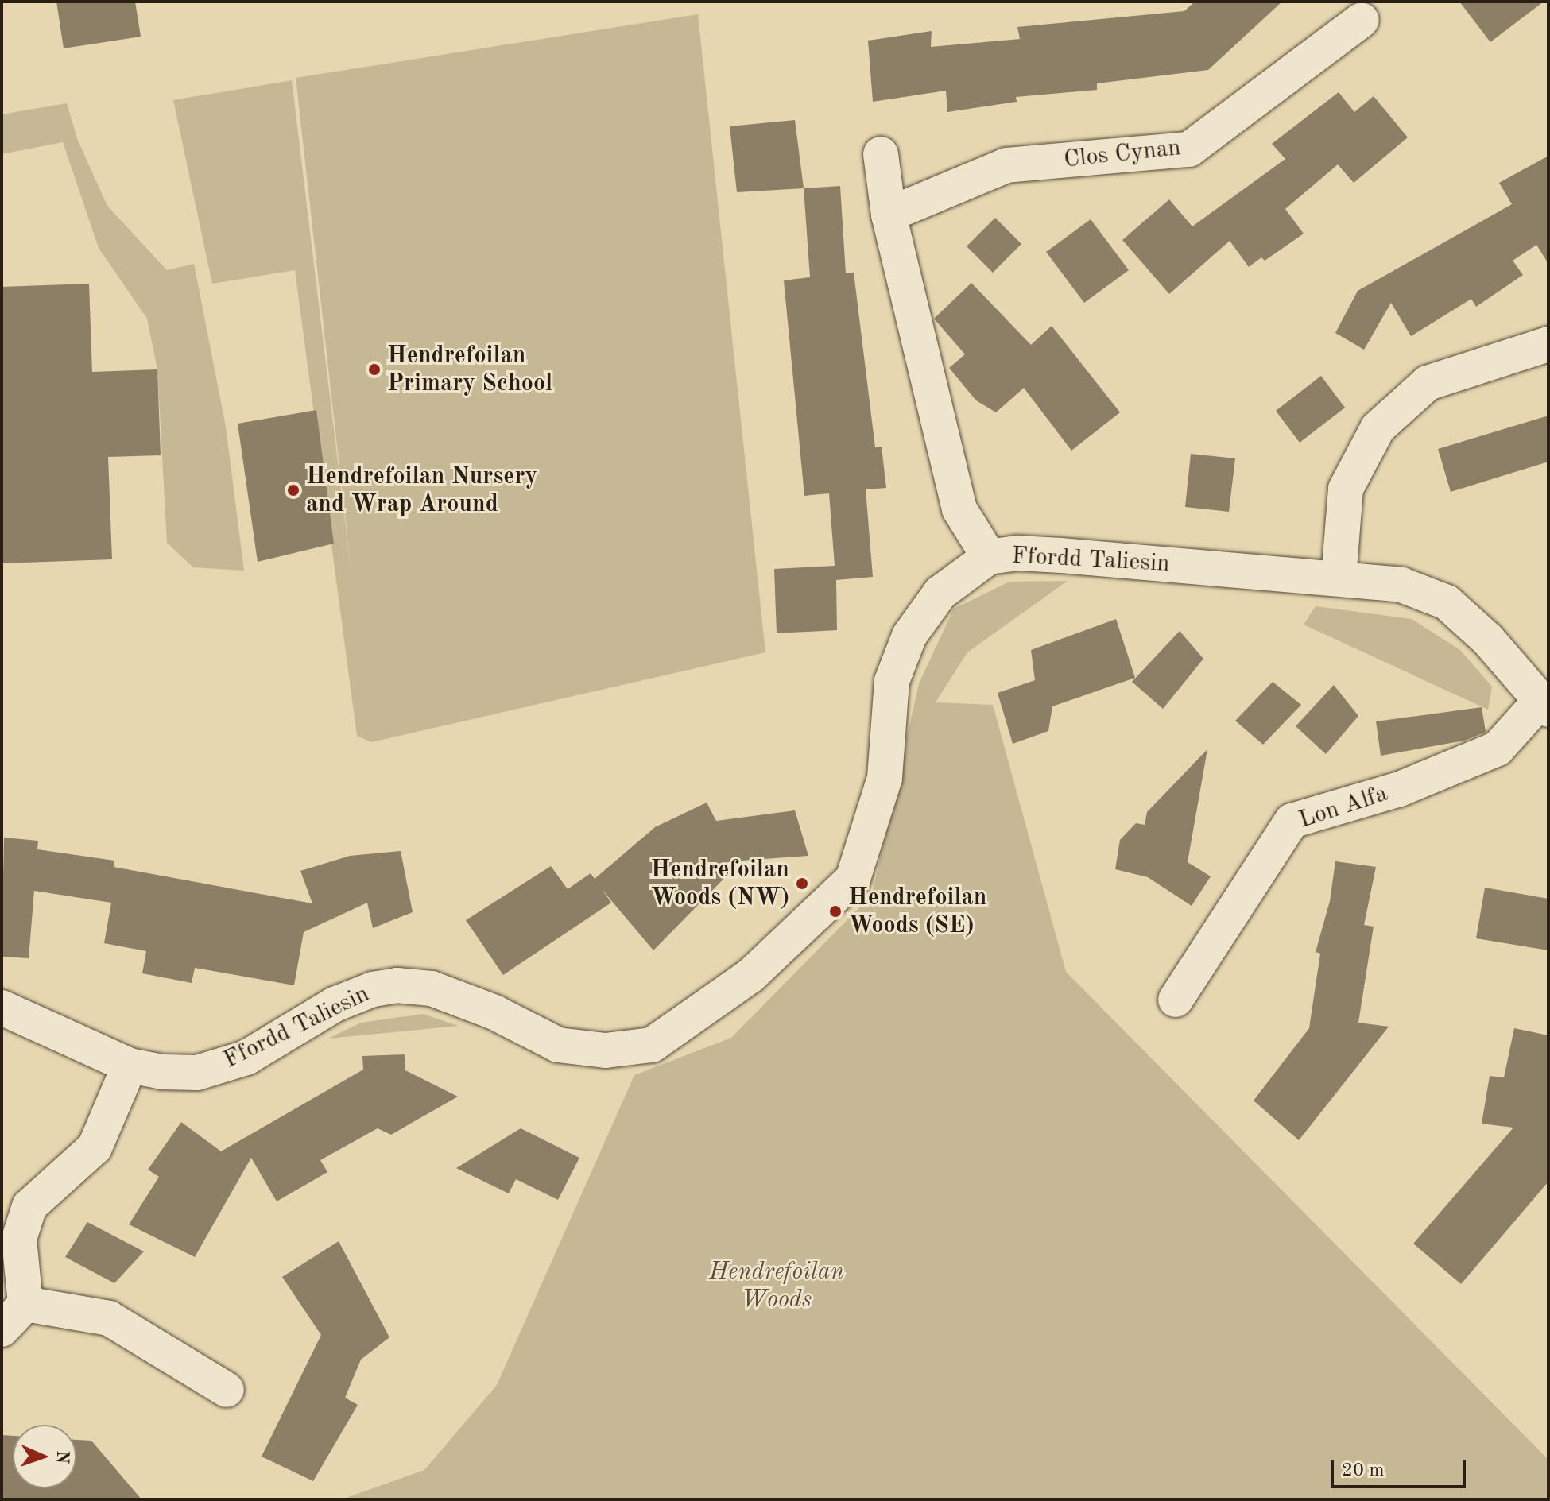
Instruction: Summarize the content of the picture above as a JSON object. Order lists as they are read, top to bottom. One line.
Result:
{"streets":{"street":["Clos Cynan","Ffordd Taliesin","Lon Alfa"]},"crossings":[["Ffordd Taliesin","Lon Alfa"]],"parks":["Hendrefoilan Woods"],"places":["Hendrefoilan Primary School","Hendrefoilan Nursery and Wrap Around","Hendrefoilan Woods (NW)","Hendrefoilan Woods (SE)"],"scale_bar":"20 m","north":"right"}
